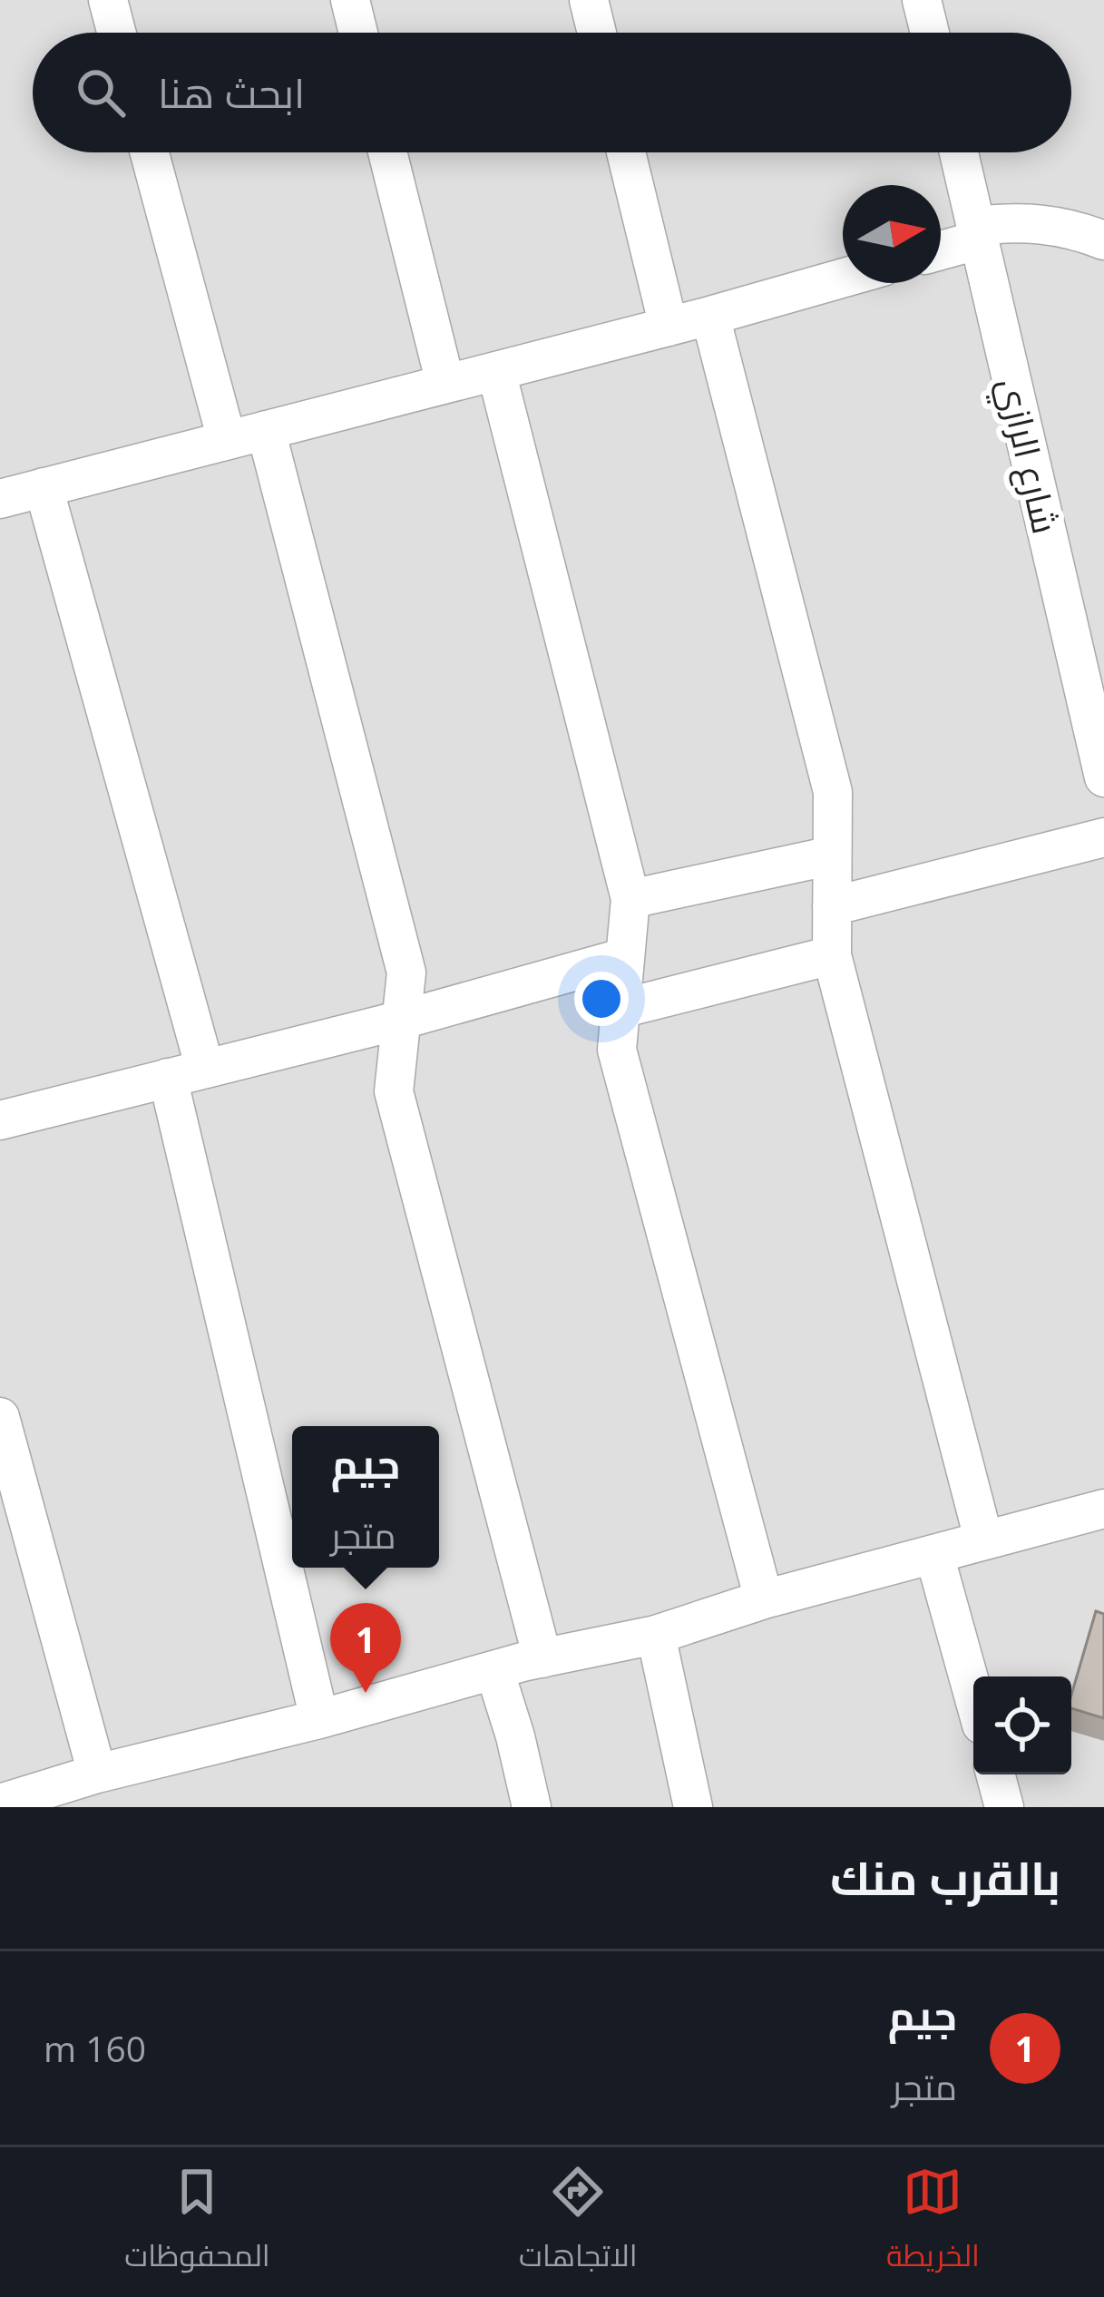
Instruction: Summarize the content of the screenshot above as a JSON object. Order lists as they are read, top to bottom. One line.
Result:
{"streets":{"street":["شارع الرازي"]},"north":"right","page":{"search":"ابحث هنا","popup":["جيم","متجر"],"pins":"1","heading":"بالقرب منك","list":[{"mark":"1","name":"جيم","note":"متجر","value":"160 m"}],"nav":["الخريطة","الاتجاهات","المحفوظات"]}}
